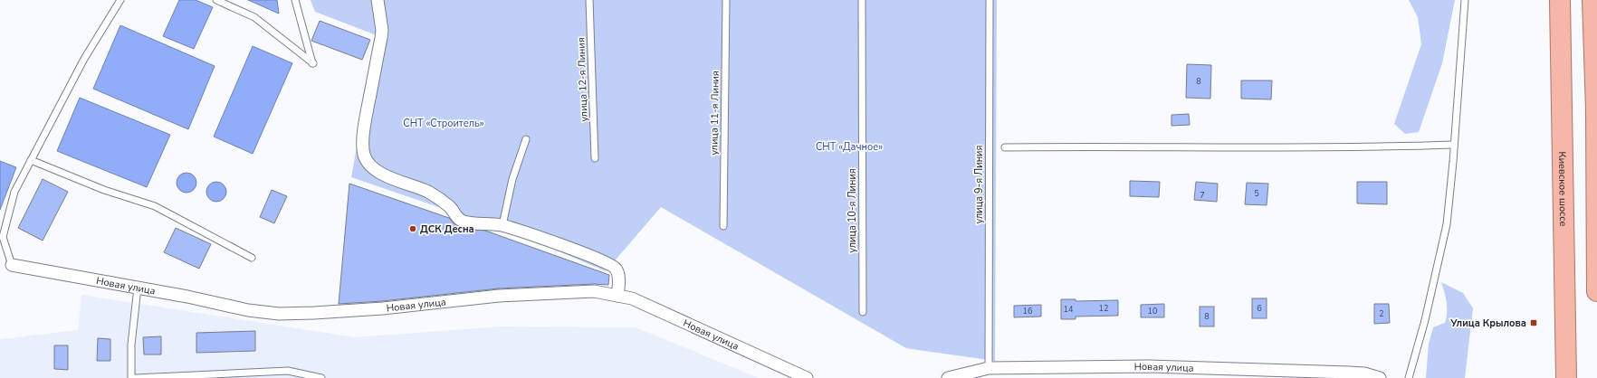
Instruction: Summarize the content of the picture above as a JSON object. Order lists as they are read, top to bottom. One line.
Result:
{"streets":{"highway":["Киевское шоссе"],"street":["Новая улица"],"lane":["улица 12-я Линия","улица 11-я Линия","улица 9-я Линия","улица 10-я Линия"]},"crossings":[["улица 9-я Линия","Новая улица"]],"parks":["СНТ «Строитель»","СНТ «Дачное»"],"places":{"other":["ДСК Десна"],"transit":["Улица Крылова"]},"house_numbers":["8","5","7","12","6","14","16","10","2","8"]}
